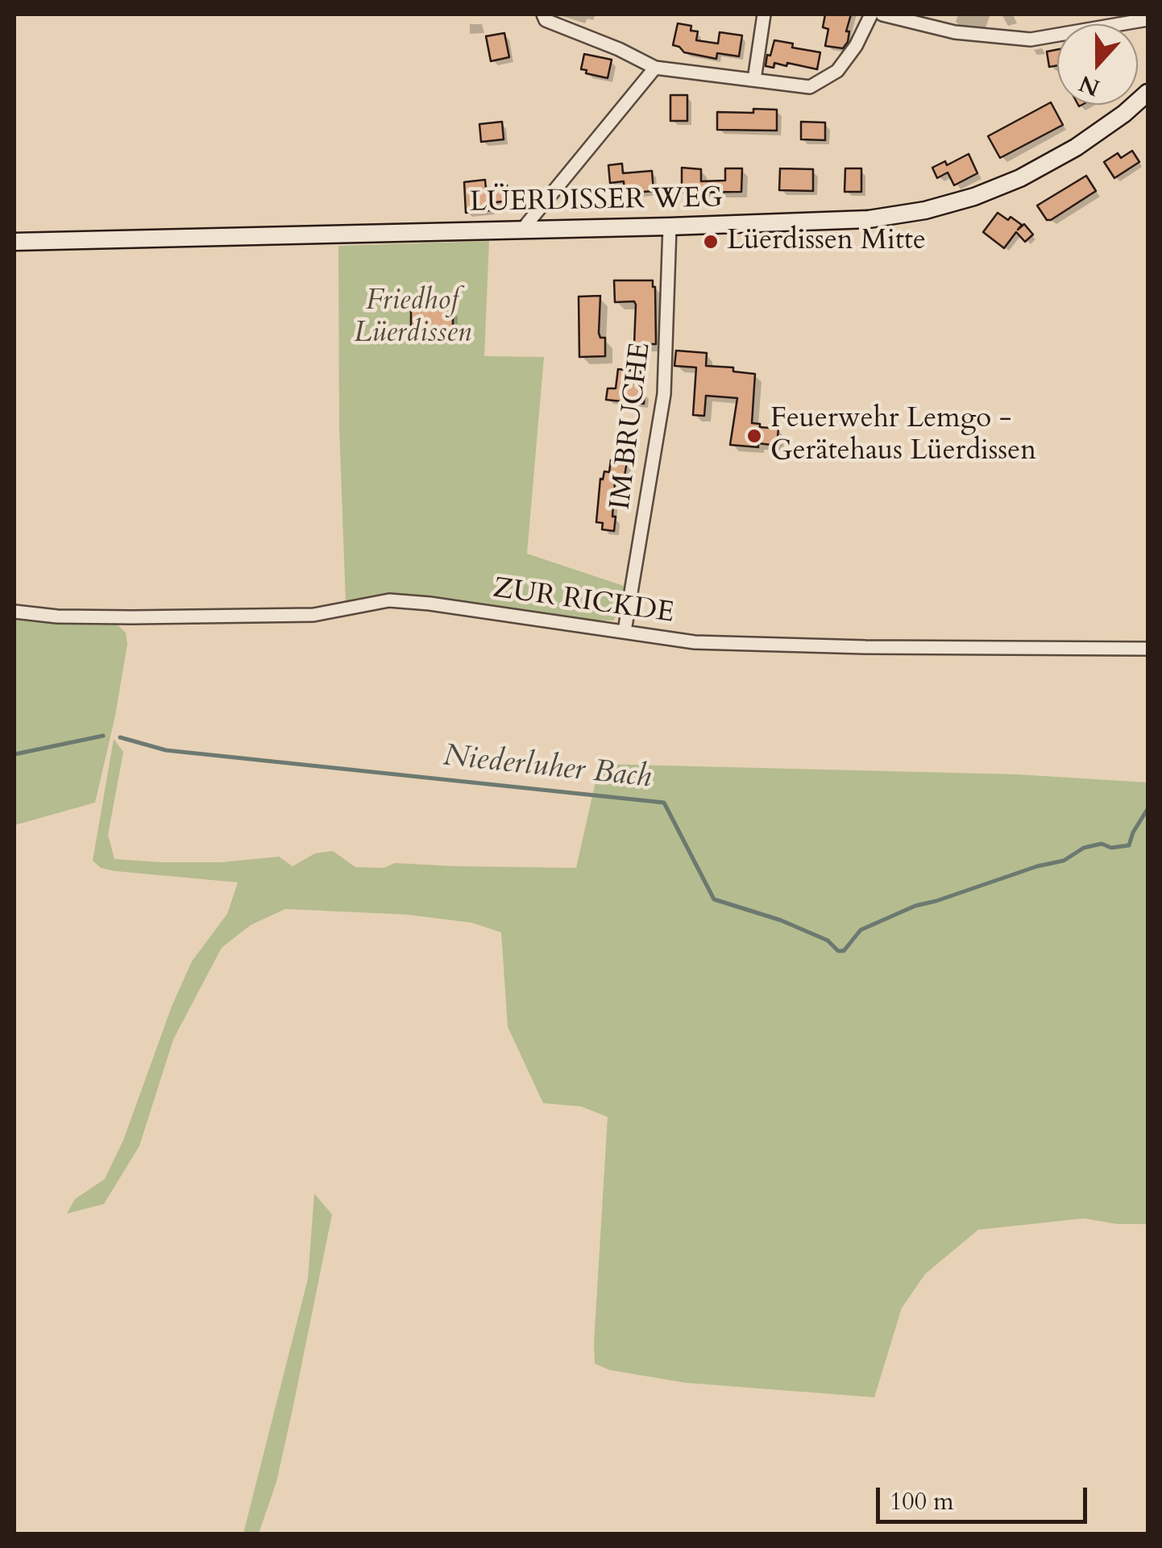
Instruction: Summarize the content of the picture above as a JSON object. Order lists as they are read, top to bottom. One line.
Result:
{"streets":{"main road":["LÜERDISSER WEG"],"street":["IM BRUCHE","ZUR RICKDE"]},"crossings":[["LÜERDISSER WEG","IM BRUCHE"],["IM BRUCHE","ZUR RICKDE"]],"water":["Niederluher Bach"],"parks":["Friedhof Lüerdissen"],"places":["Lüerdissen Mitte","Feuerwehr Lemgo - Gerätehaus Lüerdissen"],"scale_bar":"100 m","north":"bottom"}
